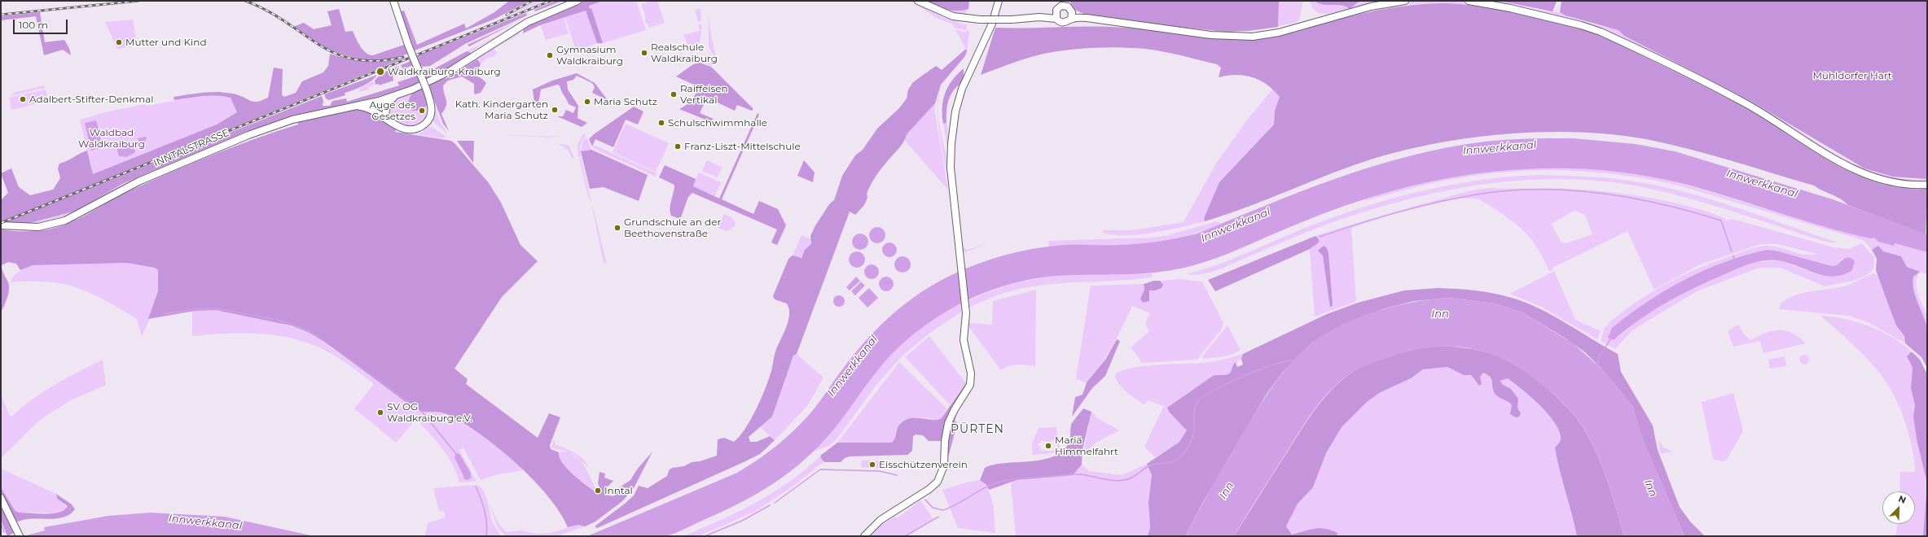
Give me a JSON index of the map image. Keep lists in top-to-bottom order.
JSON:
{
  "streets": {
    "main road": ["INNTALSTRASSE"]
  },
  "districts": ["PÜRTEN"],
  "water": ["Innwerkkanal", "Inn"],
  "parks": ["Mühldorfer Hart", "Waldbad Waldkraiburg"],
  "places": [
    "Mutter und Kind",
    "Realschule Waldkraiburg",
    "Gymnasium Waldkraiburg",
    "Waldkraiburg-Kraiburg",
    "Raiffeisen Vertikal",
    "Adalbert-Stifter-Denkmal",
    "Maria Schutz",
    "Kath. Kindergarten Maria Schutz",
    "Auge des Gesetzes",
    "Schulschwimmhalle",
    "Franz-Liszt-Mittelschule",
    "Grundschule an der Beethovenstraße",
    "SV OG Waldkraiburg e.V.",
    "Mariä Himmelfahrt",
    "Eisschützenverein",
    "Inntal"
  ],
  "scale_bar": "100 m",
  "north": "top right"
}
